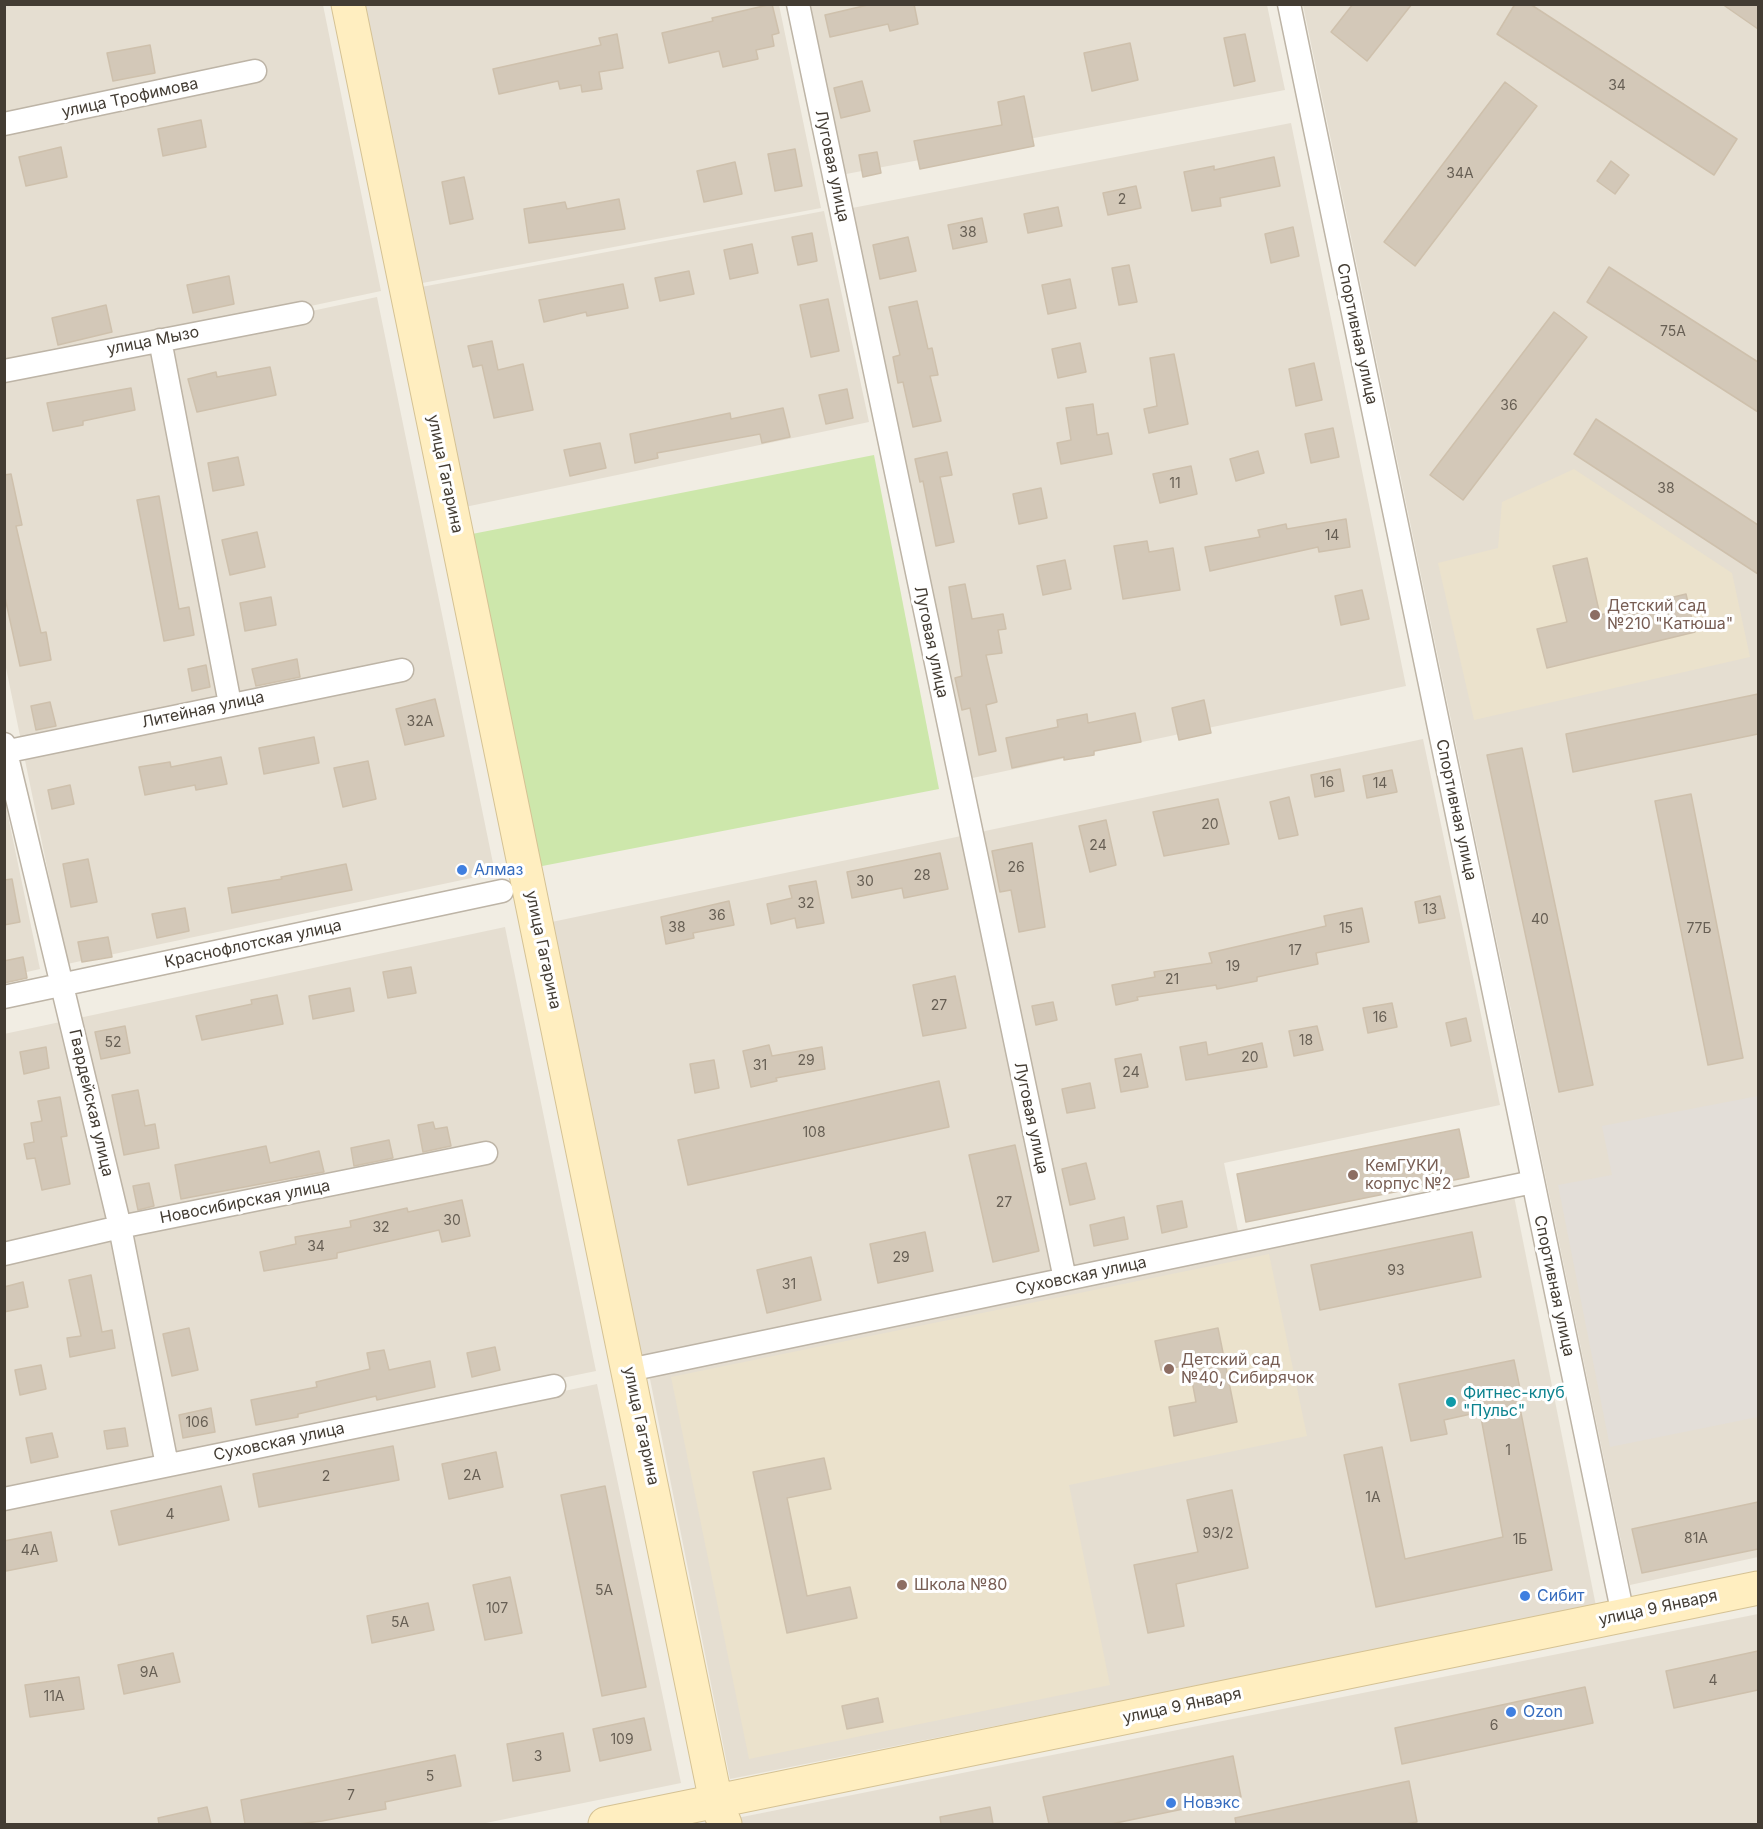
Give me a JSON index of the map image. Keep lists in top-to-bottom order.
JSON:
{
  "streets": {
    "street": [
      "улица Трофимова",
      "Луговая улица",
      "Спортивная улица",
      "улица Мызо",
      "улица Гагарина",
      "Литейная улица",
      "Краснофлотская улица",
      "Гвардейская улица",
      "Новосибирская улица",
      "Суховская улица",
      "улица 9 Января"
    ]
  },
  "crossings": [
    ["Луговая улица", "Суховская улица"],
    ["Спортивная улица", "Суховская улица"],
    ["Спортивная улица", "улица 9 Января"],
    ["улица Гагарина", "Суховская улица"],
    ["улица Гагарина", "улица 9 Января"],
    ["Литейная улица", "Гвардейская улица"],
    ["Краснофлотская улица", "Гвардейская улица"],
    ["Гвардейская улица", "Новосибирская улица"],
    ["Гвардейская улица", "Суховская улица"]
  ],
  "places": [
    "Детский сад №210 \"Катюша\"",
    "Алмаз",
    "КемГУКИ, корпус №2",
    "Детский сад №40, Сибирячок",
    "Фитнес-клуб \"Пульс\"",
    "Школа №80",
    "Сибит",
    "Ozon",
    "Новэкс"
  ],
  "house_numbers": [
    "34",
    "34А",
    "2",
    "38",
    "75А",
    "36",
    "11",
    "38",
    "14",
    "32А",
    "16",
    "14",
    "20",
    "24",
    "26",
    "28",
    "30",
    "32",
    "13",
    "36",
    "40",
    "38",
    "15",
    "77Б",
    "17",
    "19",
    "21",
    "27",
    "16",
    "18",
    "52",
    "20",
    "29",
    "31",
    "24",
    "108",
    "27",
    "30",
    "32",
    "34",
    "29",
    "93",
    "31",
    "106",
    "1",
    "2А",
    "2",
    "1А",
    "4",
    "93/2",
    "81А",
    "1Б",
    "4А",
    "5А",
    "107",
    "5А",
    "9А",
    "4",
    "11А",
    "6",
    "109",
    "3",
    "5",
    "7"
  ]
}
